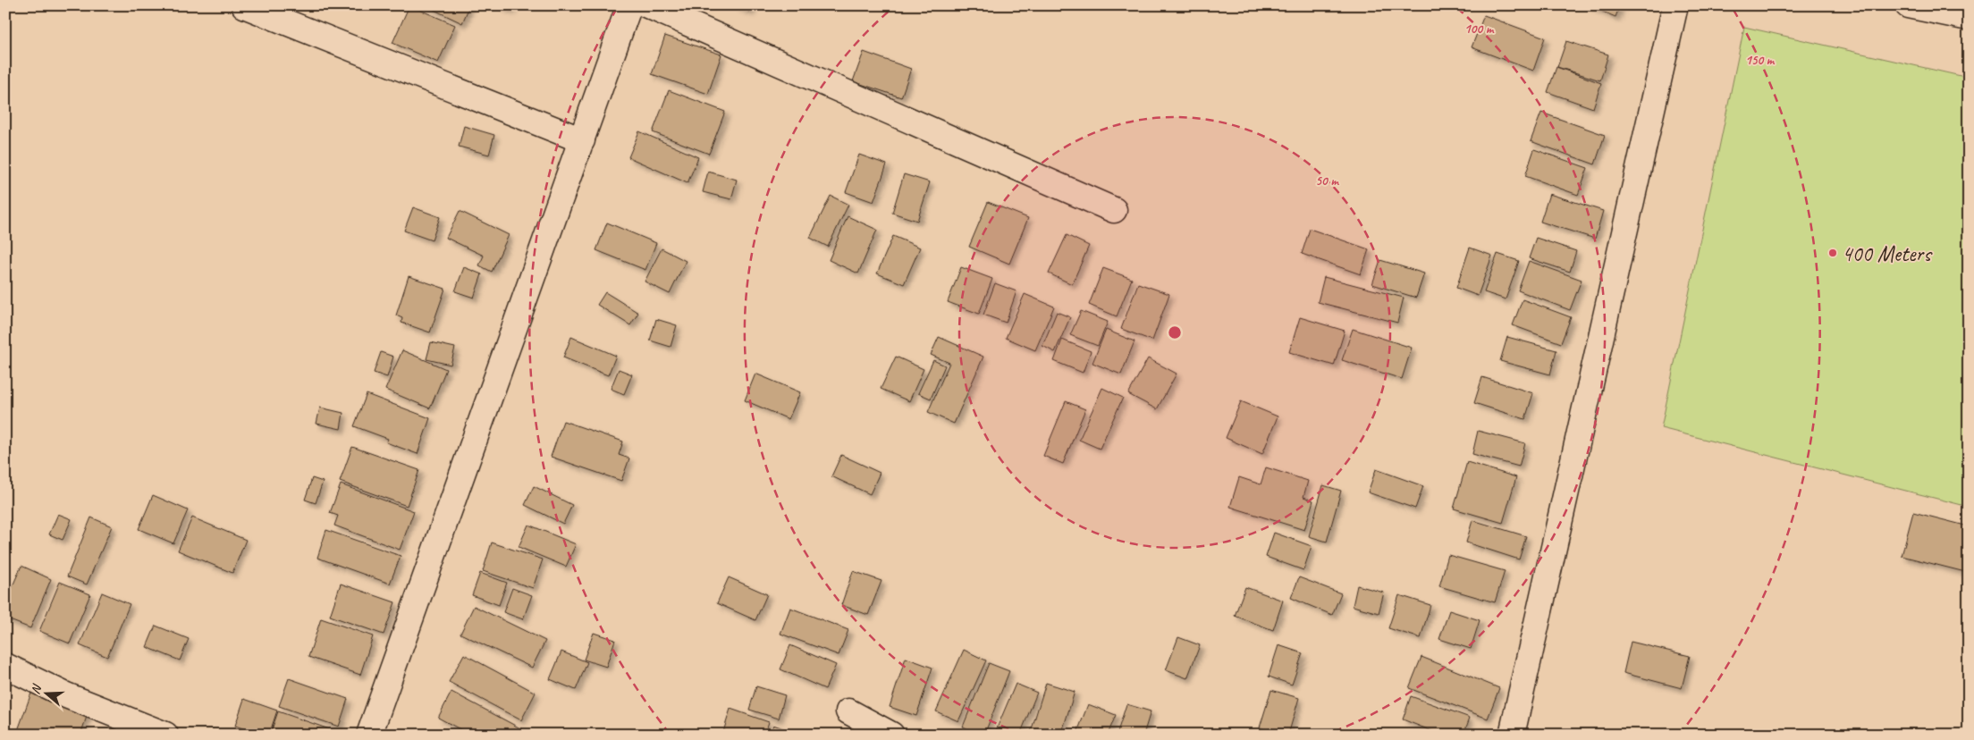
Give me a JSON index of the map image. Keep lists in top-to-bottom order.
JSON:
{
  "places": ["400 Meters"],
  "north": "left",
  "rings": ["100 m", "150 m", "50 m"]
}
